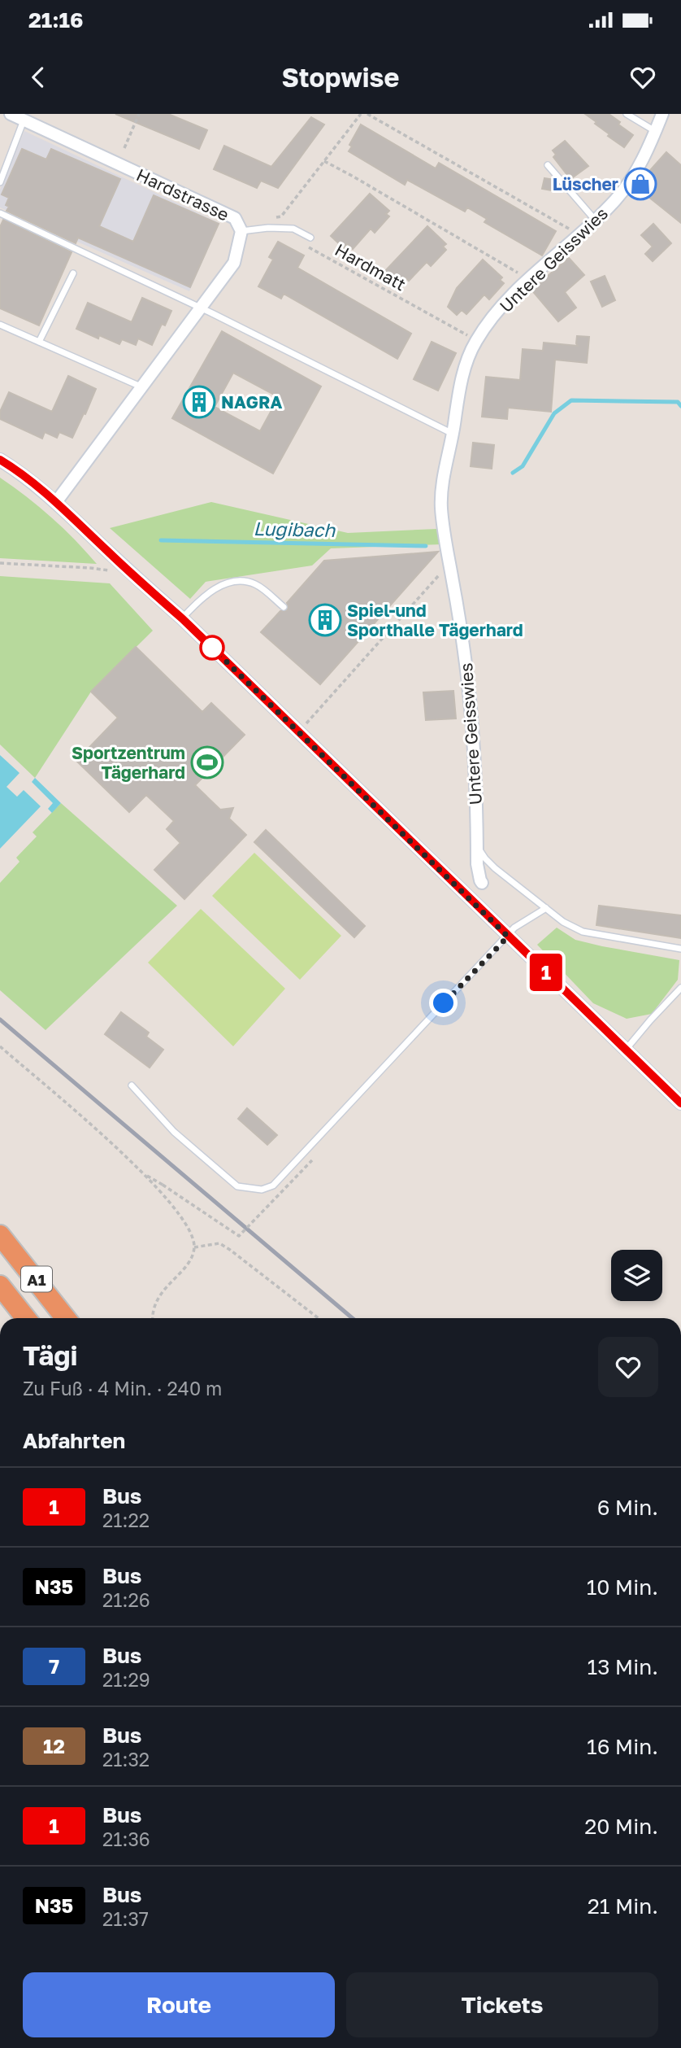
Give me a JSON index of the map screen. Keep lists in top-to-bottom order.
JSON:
{
  "streets": {
    "highway": ["A1"],
    "street": ["Hardstrasse", "Untere Geisswies"],
    "path": ["Hardmatt"]
  },
  "crossings": [
    ["Untere Geisswies", "Hardmatt"]
  ],
  "water": ["Lugibach"],
  "places": {
    "shop": ["Lüscher"],
    "building": ["NAGRA", "Spiel-und Sporthalle Tägerhard"],
    "sports": ["Sportzentrum Tägerhard"]
  },
  "lines": ["bus line 1"],
  "page": {
    "status": "21:16",
    "header": "Stopwise",
    "on_map": "1",
    "heading": [
      ["Tägi", "Zu Fuß · 4 Min. · 240 m"],
      "Abfahrten"
    ],
    "list": [
      {
        "mark": "1",
        "name": "Bus",
        "note": "21:22",
        "value": "6 Min."
      },
      {
        "mark": "N35",
        "name": "Bus",
        "note": "21:26",
        "value": "10 Min."
      },
      {
        "mark": "7",
        "name": "Bus",
        "note": "21:29",
        "value": "13 Min."
      },
      {
        "mark": "12",
        "name": "Bus",
        "note": "21:32",
        "value": "16 Min."
      },
      {
        "mark": "1",
        "name": "Bus",
        "note": "21:36",
        "value": "20 Min."
      },
      {
        "mark": "N35",
        "name": "Bus",
        "note": "21:37",
        "value": "21 Min."
      }
    ],
    "buttons": ["Route", "Tickets"]
  }
}
